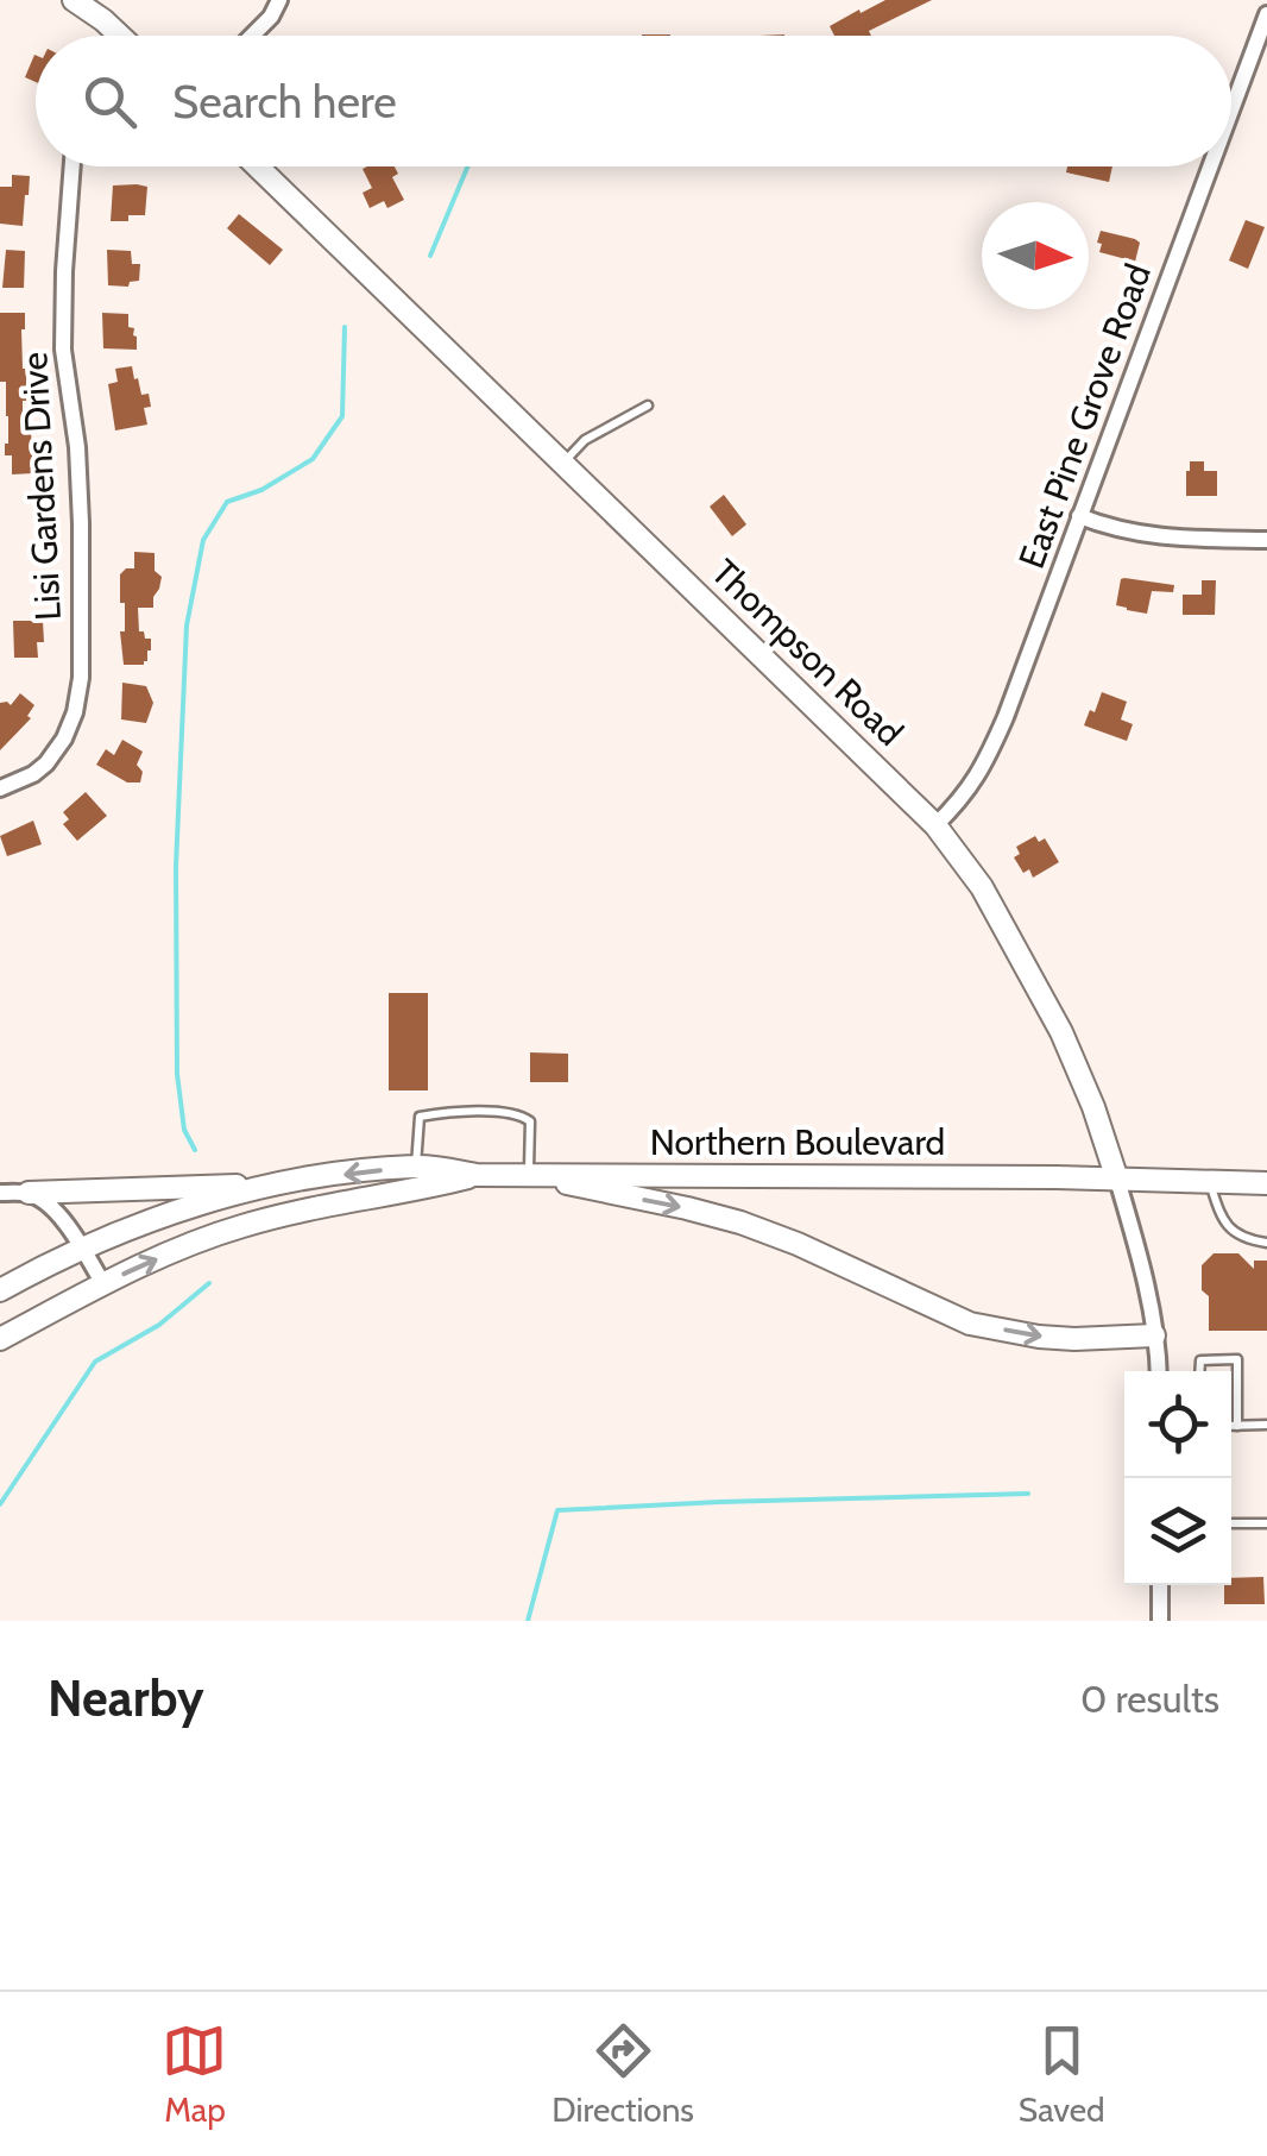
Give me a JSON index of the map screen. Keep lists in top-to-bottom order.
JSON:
{
  "streets": {
    "main road": ["Thompson Road", "Northern Boulevard"],
    "street": ["East Pine Grove Road", "Lisi Gardens Drive"]
  },
  "crossings": [
    ["East Pine Grove Road", "Thompson Road"],
    ["Thompson Road", "Northern Boulevard"]
  ],
  "north": "right",
  "page": {
    "search": "Search here",
    "heading": ["Nearby", "0 results"],
    "nav": ["Map", "Directions", "Saved"]
  }
}
